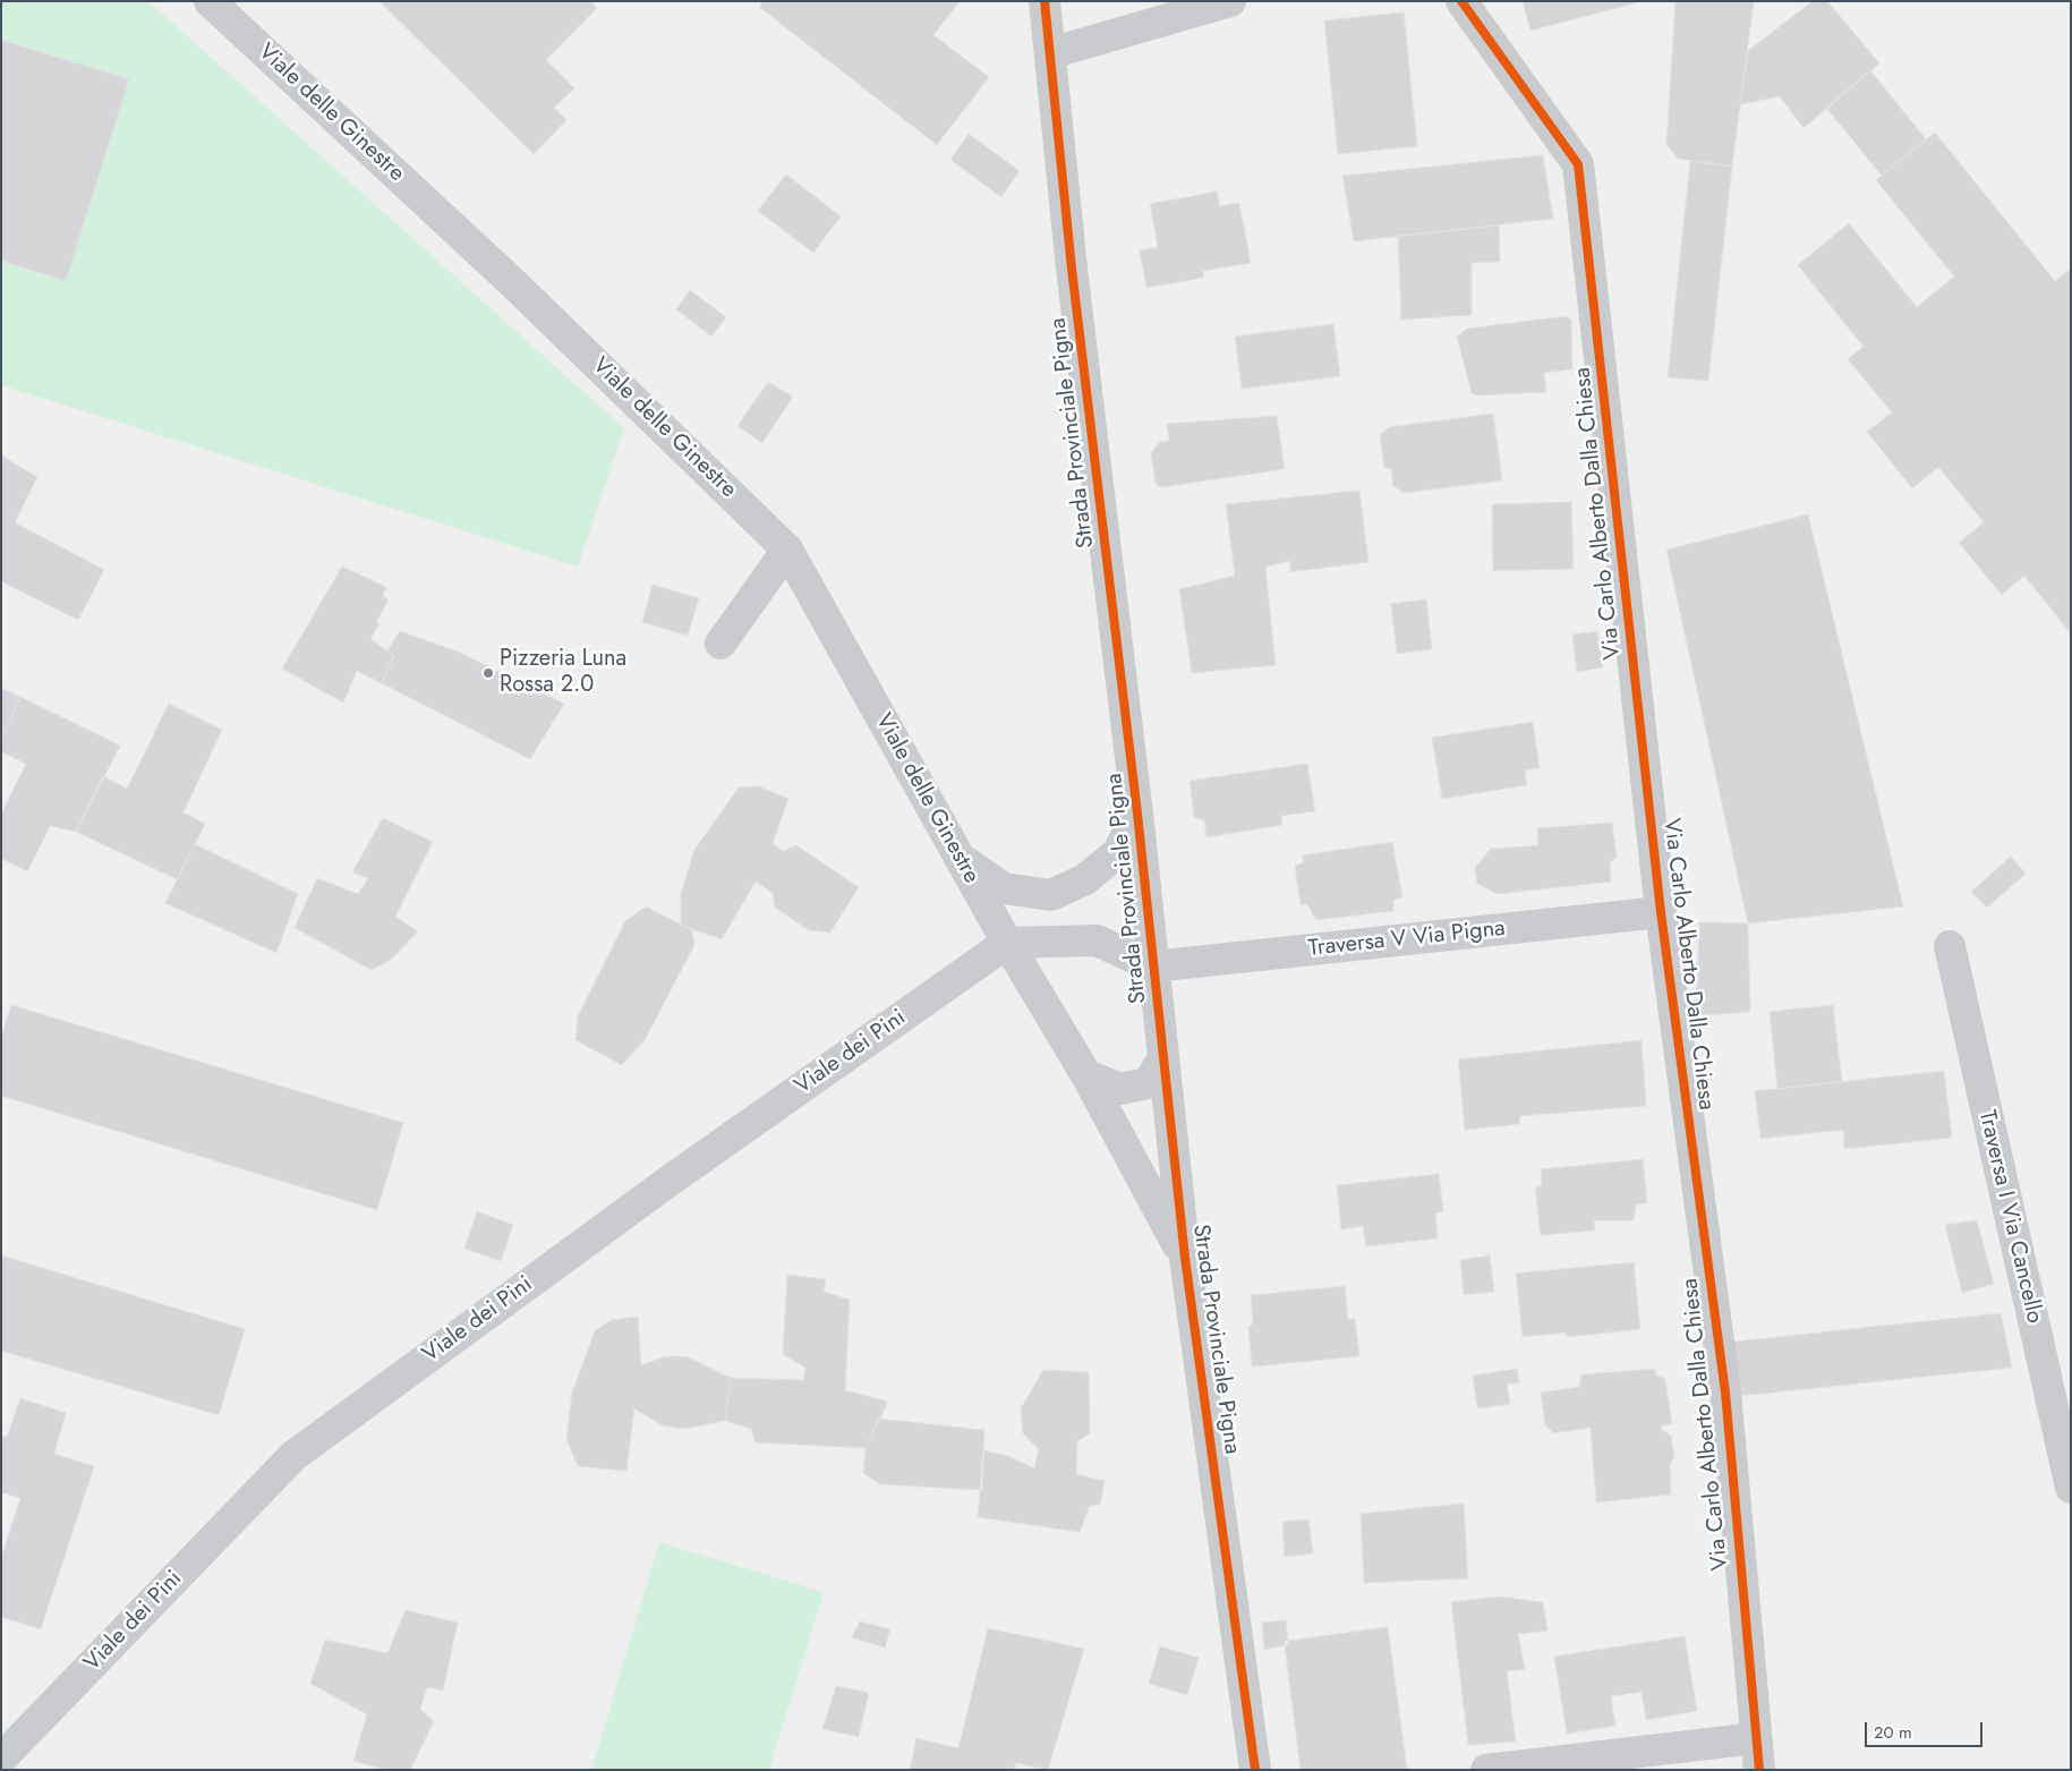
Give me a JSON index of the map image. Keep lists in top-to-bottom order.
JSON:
{
  "streets": {
    "street": [
      "Viale delle Ginestre",
      "Strada Provinciale Pigna",
      "Via Carlo Alberto Dalla Chiesa",
      "Traversa V Via Pigna",
      "Viale dei Pini",
      "Traversa I Via Cancello"
    ]
  },
  "crossings": [
    ["Viale delle Ginestre", "Strada Provinciale Pigna"],
    ["Viale delle Ginestre", "Viale dei Pini"],
    ["Strada Provinciale Pigna", "Traversa V Via Pigna"],
    ["Via Carlo Alberto Dalla Chiesa", "Traversa V Via Pigna"]
  ],
  "places": ["Pizzeria Luna Rossa 2.0"],
  "scale_bar": "20 m"
}
